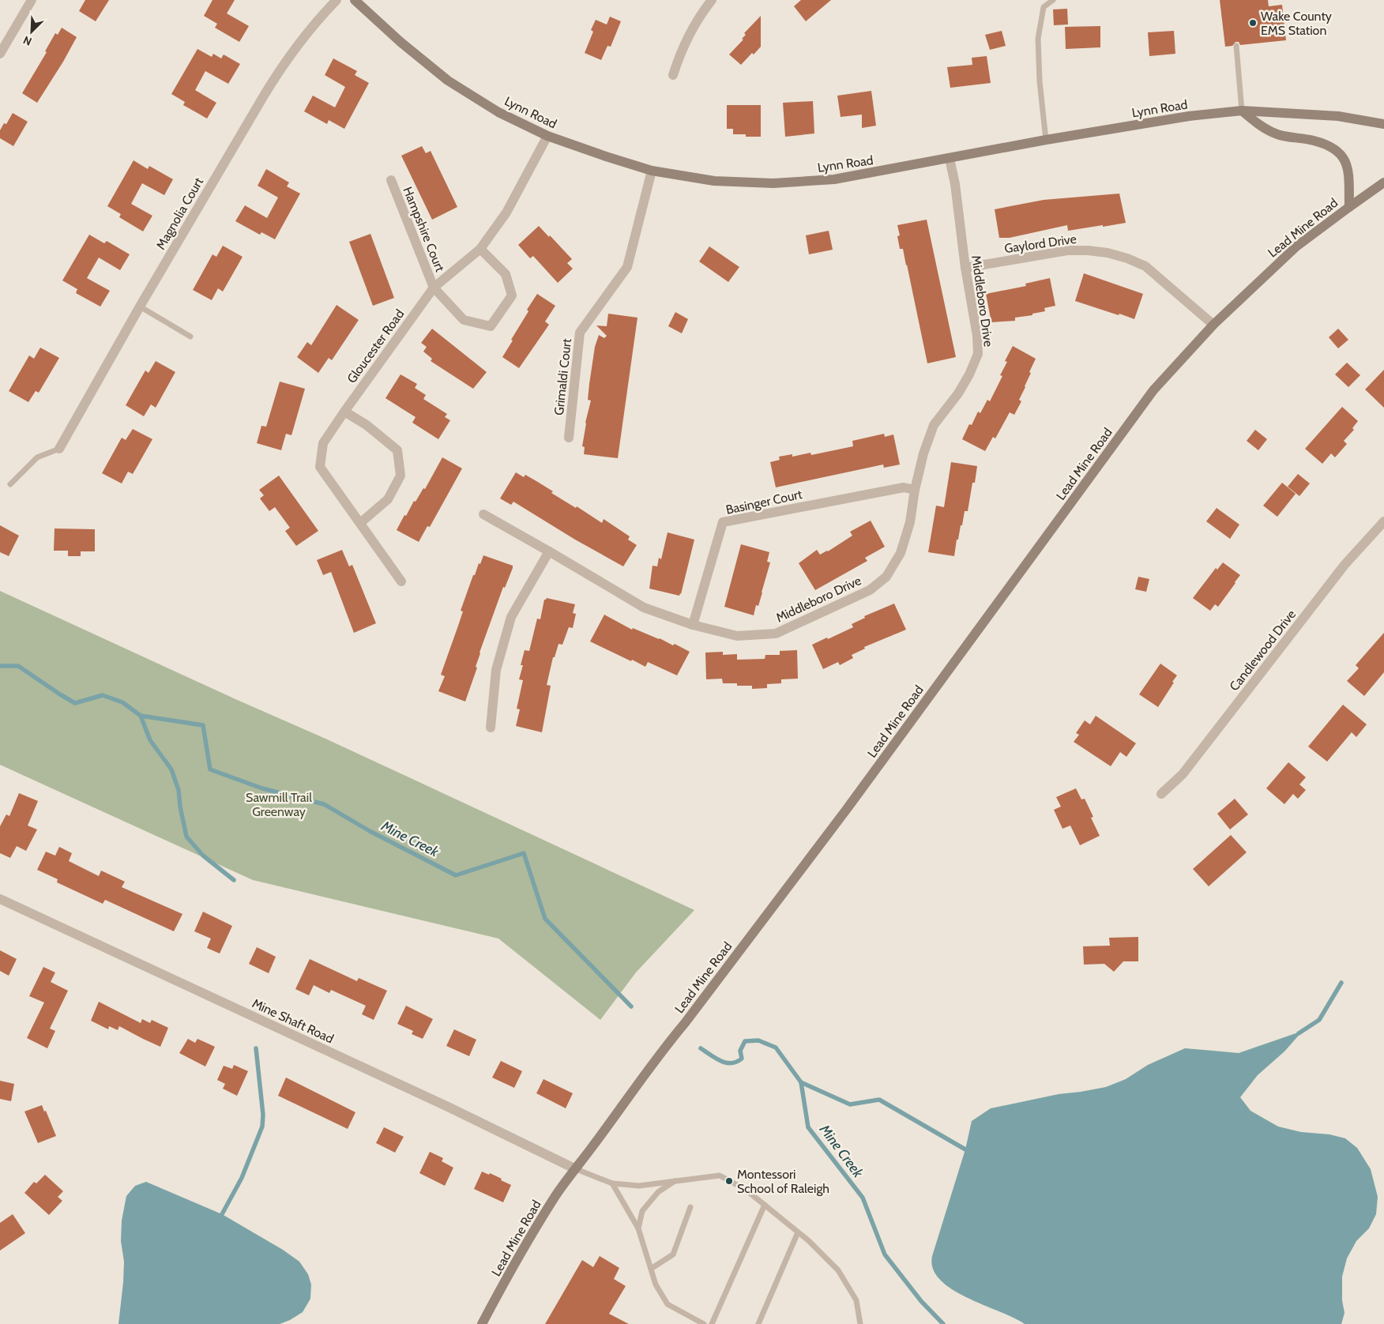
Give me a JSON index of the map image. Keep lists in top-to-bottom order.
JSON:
{
  "streets": {
    "main road": ["Lynn Road", "Lead Mine Road"],
    "street": [
      "Magnolia Court",
      "Hampshire Court",
      "Gaylord Drive",
      "Middleboro Drive",
      "Gloucester Road",
      "Grimaldi Court",
      "Basinger Court",
      "Candlewood Drive",
      "Mine Shaft Road"
    ]
  },
  "crossings": [
    ["Lynn Road", "Middleboro Drive"],
    ["Lynn Road", "Gloucester Road"],
    ["Lynn Road", "Grimaldi Court"],
    ["Lead Mine Road", "Gaylord Drive"],
    ["Lead Mine Road", "Mine Shaft Road"],
    ["Hampshire Court", "Gloucester Road"],
    ["Gaylord Drive", "Middleboro Drive"],
    ["Middleboro Drive", "Basinger Court"]
  ],
  "water": ["Mine Creek"],
  "parks": ["Sawmill Trail Greenway"],
  "places": ["Wake County EMS Station", "Montessori School of Raleigh"],
  "north": "bottom left"
}
